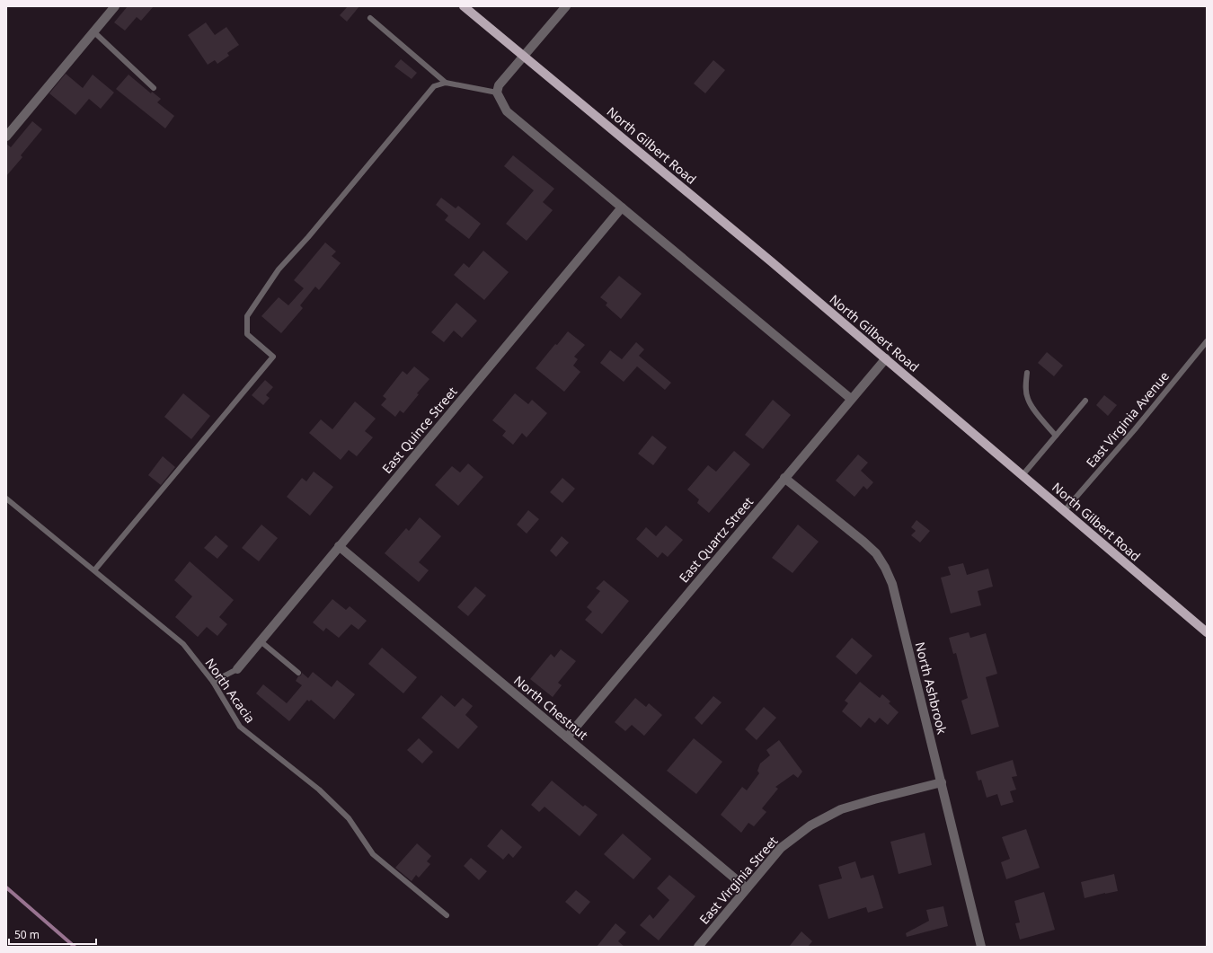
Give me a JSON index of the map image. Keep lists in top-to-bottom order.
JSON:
{
  "streets": {
    "main road": ["North Gilbert Road"],
    "street": [
      "East Quince Street",
      "East Quartz Street",
      "North Ashbrook",
      "North Chestnut",
      "East Virginia Street"
    ],
    "lane": ["East Virginia Avenue", "North Acacia"]
  },
  "crossings": [
    ["North Gilbert Road", "East Virginia Avenue"],
    ["North Gilbert Road", "East Quartz Street"],
    ["East Quince Street", "North Chestnut"],
    ["East Quartz Street", "North Ashbrook"],
    ["East Quartz Street", "North Chestnut"],
    ["North Ashbrook", "East Virginia Street"],
    ["North Chestnut", "East Virginia Street"]
  ],
  "scale_bar": "50 m"
}
